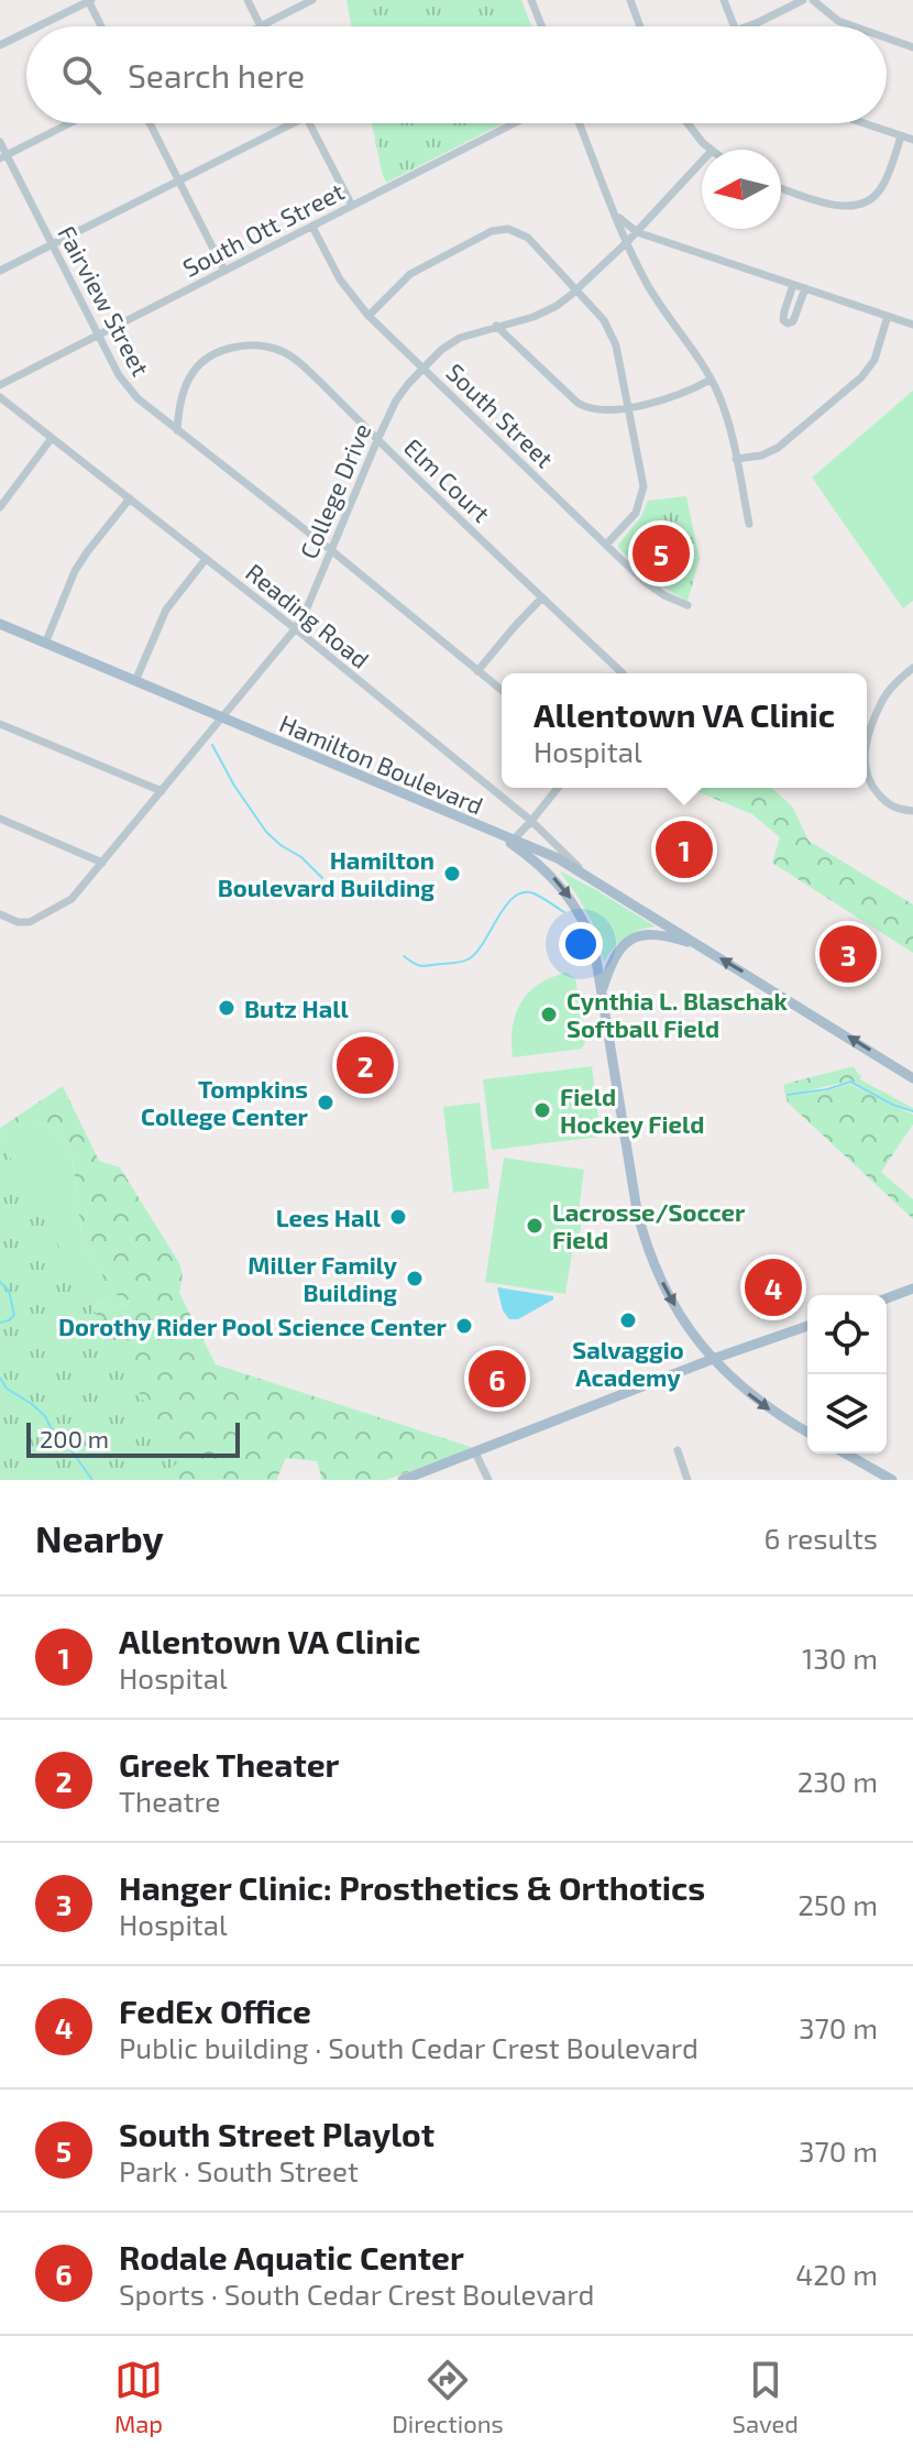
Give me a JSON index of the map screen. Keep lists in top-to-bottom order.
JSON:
{
  "streets": {
    "main road": ["Hamilton Boulevard"],
    "street": [
      "South Ott Street",
      "Fairview Street",
      "South Street",
      "Elm Court",
      "College Drive",
      "Reading Road"
    ]
  },
  "crossings": [
    ["South Ott Street", "Fairview Street"],
    ["South Ott Street", "South Street"],
    ["Fairview Street", "Elm Court"],
    ["Fairview Street", "College Drive"],
    ["South Street", "College Drive"],
    ["Elm Court", "College Drive"],
    ["College Drive", "Reading Road"],
    ["College Drive", "Hamilton Boulevard"],
    ["Reading Road", "Hamilton Boulevard"]
  ],
  "places": [
    "Hamilton Boulevard Building",
    "Butz Hall",
    "Cynthia L. Blaschak Softball Field",
    "Tompkins College Center",
    "Field Hockey Field",
    "Lees Hall",
    "Lacrosse/Soccer Field",
    "Miller Family Building",
    "Salvaggio Academy",
    "Dorothy Rider Pool Science Center"
  ],
  "scale_bar": "200 m",
  "north": "left",
  "page": {
    "search": "Search here",
    "pins": [
      "5",
      "1",
      "3",
      "2",
      "4",
      "6"
    ],
    "popup": ["Allentown VA Clinic", "Hospital"],
    "scale": "200 m",
    "heading": ["Nearby", "6 results"],
    "list": [
      {
        "mark": "1",
        "name": "Allentown VA Clinic",
        "note": "Hospital",
        "value": "130 m"
      },
      {
        "mark": "2",
        "name": "Greek Theater",
        "note": "Theatre",
        "value": "230 m"
      },
      {
        "mark": "3",
        "name": "Hanger Clinic: Prosthetics & Orthotics",
        "note": "Hospital",
        "value": "250 m"
      },
      {
        "mark": "4",
        "name": "FedEx Office",
        "note": "Public building · South Cedar Crest Boulevard",
        "value": "370 m"
      },
      {
        "mark": "5",
        "name": "South Street Playlot",
        "note": "Park · South Street",
        "value": "370 m"
      },
      {
        "mark": "6",
        "name": "Rodale Aquatic Center",
        "note": "Sports · South Cedar Crest Boulevard",
        "value": "420 m"
      }
    ],
    "nav": ["Map", "Directions", "Saved"]
  }
}
